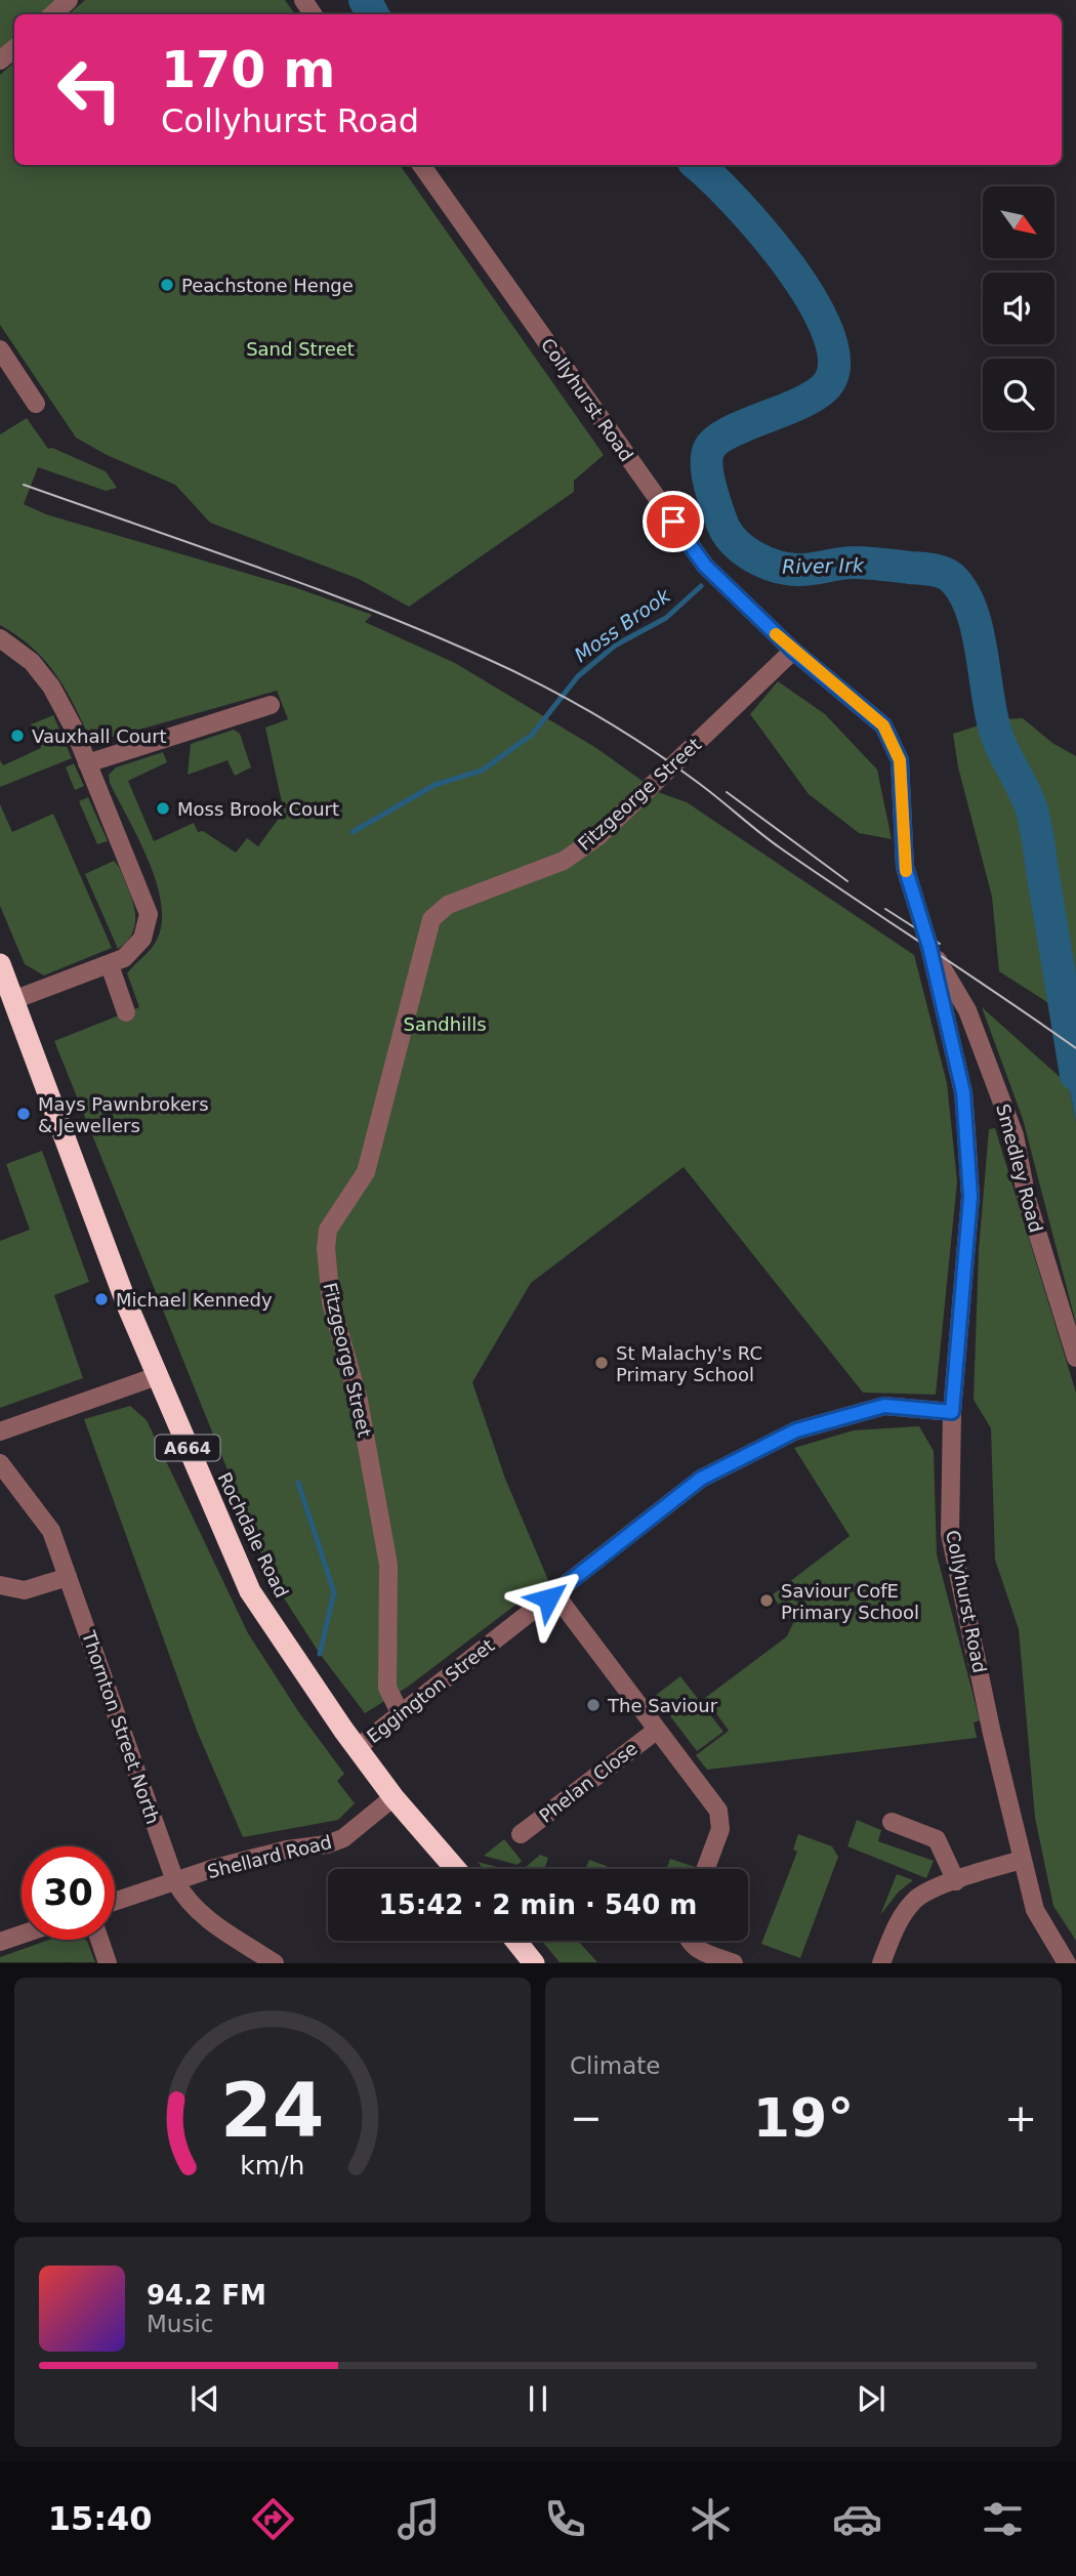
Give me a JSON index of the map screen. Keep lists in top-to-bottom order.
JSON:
{
  "streets": {
    "highway": ["A664", "Rochdale Road"],
    "street": [
      "Collyhurst Road",
      "Fitzgeorge Street",
      "Smedley Road",
      "Eggington Street",
      "Thornton Street North",
      "Phelan Close",
      "Shellard Road"
    ]
  },
  "crossings": [
    ["Collyhurst Road", "Fitzgeorge Street"],
    ["Collyhurst Road", "Smedley Road"],
    ["Collyhurst Road", "Eggington Street"],
    ["Fitzgeorge Street", "Eggington Street"],
    ["Rochdale Road", "Eggington Street"],
    ["Rochdale Road", "Shellard Road"],
    ["Thornton Street North", "Shellard Road"]
  ],
  "water": ["River Irk", "Moss Brook"],
  "parks": ["Sand Street", "Sandhills"],
  "places": [
    "Peachstone Henge",
    "Vauxhall Court",
    "Moss Brook Court",
    "Mays Pawnbrokers & Jewellers",
    "Michael Kennedy",
    "St Malachy's RC Primary School",
    "Saviour CofE Primary School",
    "The Saviour"
  ],
  "north": "bottom right",
  "page": {
    "turn": ["170 m", "Collyhurst Road"],
    "limit": "30",
    "trip": "15:42 · 2 min · 540 m",
    "tile": "Climate",
    "heat": ["−", "19°", "+"],
    "song": ["94.2 FM", "Music"],
    "tabs": "15:40",
    "gauge": ["24", "km/h"]
  }
}
